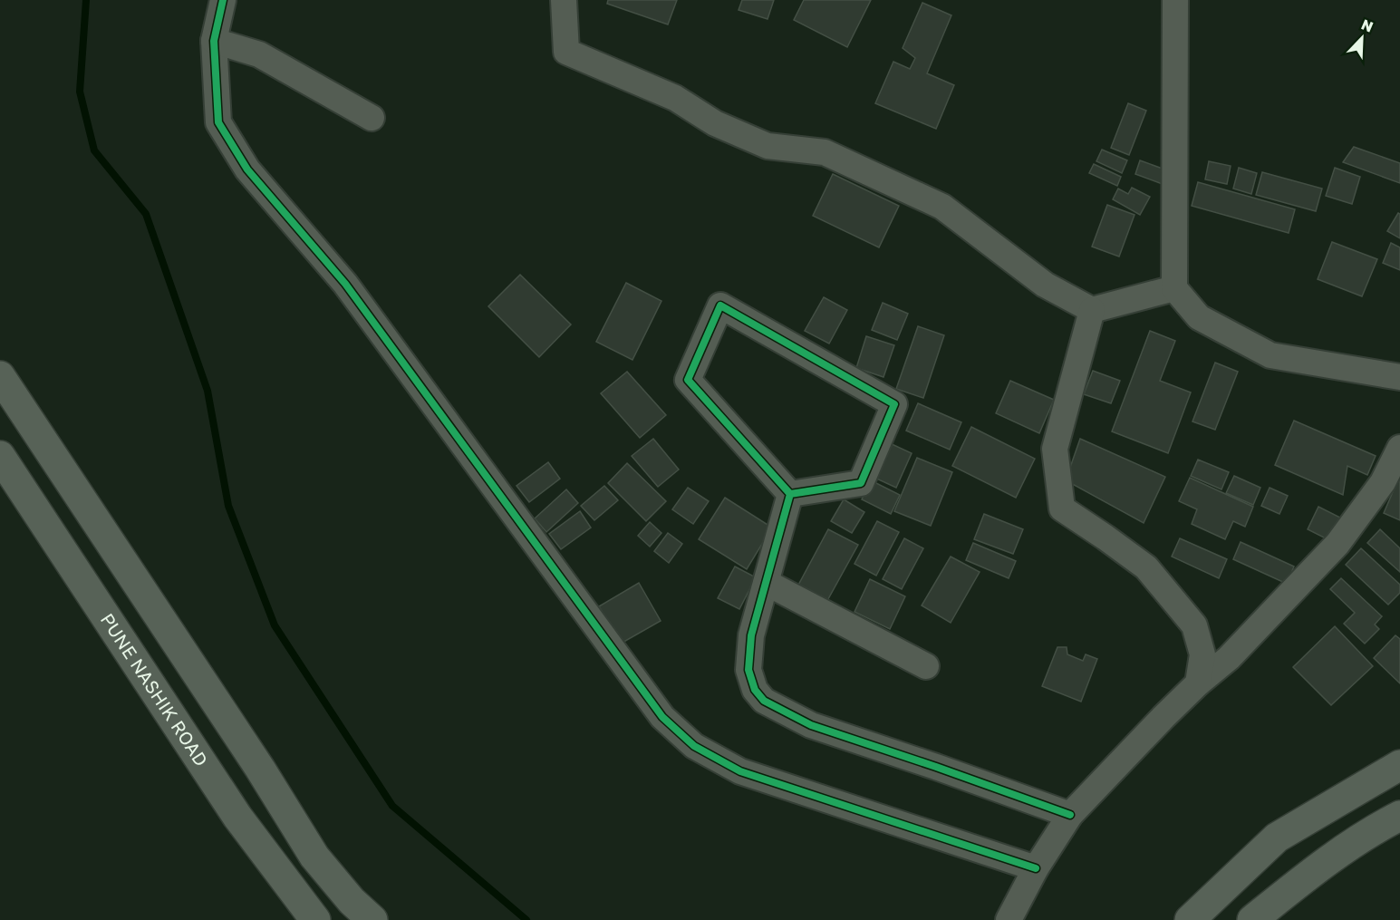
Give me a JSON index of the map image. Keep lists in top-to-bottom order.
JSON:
{
  "streets": {
    "main road": ["PUNE NASHIK ROAD"]
  },
  "north": "top right"
}
